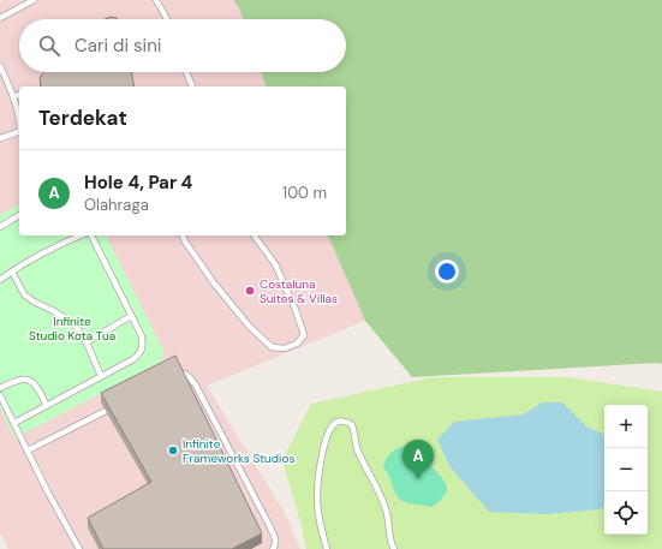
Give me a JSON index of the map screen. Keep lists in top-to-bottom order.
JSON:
{
  "parks": ["Infinite Studio Kota Tua"],
  "places": ["Costaluna Suites & Villas", "Infinite Frameworks Studios"],
  "page": {
    "search": "Cari di sini",
    "heading": "Terdekat",
    "list": [
      {
        "mark": "A",
        "name": "Hole 4, Par 4",
        "note": "Olahraga",
        "value": "100 m"
      }
    ],
    "map_buttons": ["+", "−"],
    "pins": "A"
  }
}
